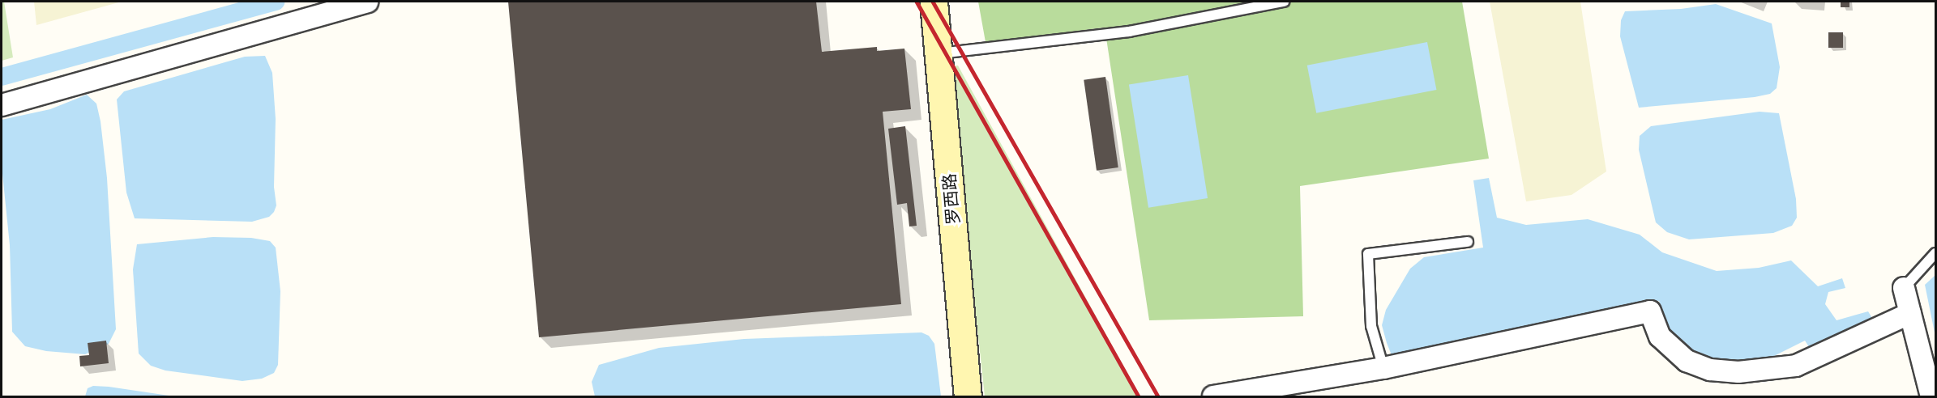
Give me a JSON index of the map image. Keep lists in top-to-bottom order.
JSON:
{
  "streets": {
    "street": ["罗西路"]
  }
}
